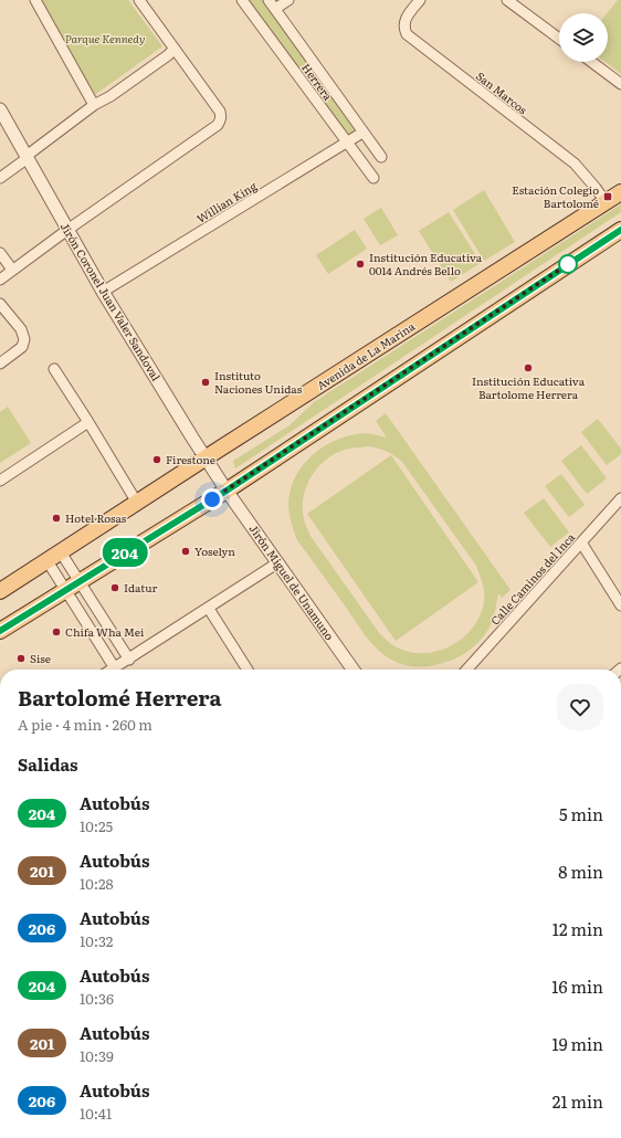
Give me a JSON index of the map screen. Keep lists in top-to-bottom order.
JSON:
{
  "streets": {
    "main road": ["Avenida de La Marina"],
    "street": [
      "Herrera",
      "San Marcos",
      "Willian King",
      "Jirón Coronel Juan Valer Sandoval",
      "Calle Caminos del Inca",
      "Jirón Miguel de Unamuno"
    ]
  },
  "crossings": [
    ["Herrera", "Willian King"],
    ["San Marcos", "Avenida de La Marina"],
    ["Willian King", "Jirón Coronel Juan Valer Sandoval"],
    ["Jirón Coronel Juan Valer Sandoval", "Avenida de La Marina"],
    ["Jirón Coronel Juan Valer Sandoval", "Jirón Miguel de Unamuno"]
  ],
  "parks": ["Parque Kennedy"],
  "places": {
    "transit": ["Estación Colegio Bartolomé"],
    "other": [
      "Institución Educativa 0014 Andrés Bello",
      "Institución Educativa Bartolome Herrera",
      "Instituto Naciones Unidas",
      "Firestone",
      "Hotel Rosas",
      "Yoselyn",
      "Idatur",
      "Chifa Wha Mei",
      "Sise"
    ]
  },
  "lines": ["bus line 204"],
  "page": {
    "on_map": "204",
    "heading": [
      ["Bartolomé Herrera", "A pie · 4 min · 260 m"],
      "Salidas"
    ],
    "list": [
      {
        "mark": "204",
        "name": "Autobús",
        "note": "10:25",
        "value": "5 min"
      },
      {
        "mark": "201",
        "name": "Autobús",
        "note": "10:28",
        "value": "8 min"
      },
      {
        "mark": "206",
        "name": "Autobús",
        "note": "10:32",
        "value": "12 min"
      },
      {
        "mark": "204",
        "name": "Autobús",
        "note": "10:36",
        "value": "16 min"
      },
      {
        "mark": "201",
        "name": "Autobús",
        "note": "10:39",
        "value": "19 min"
      },
      {
        "mark": "206",
        "name": "Autobús",
        "note": "10:41",
        "value": "21 min"
      }
    ]
  }
}
